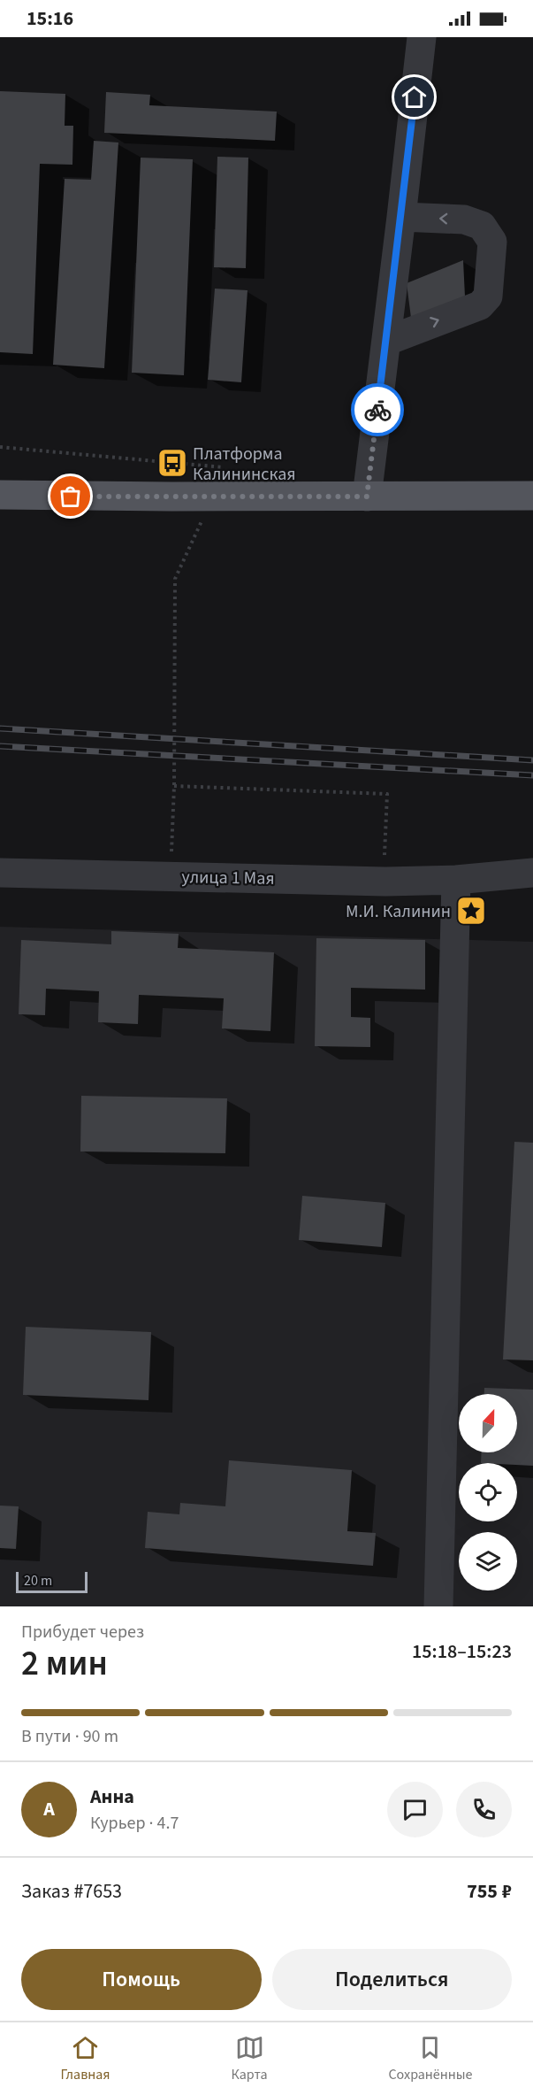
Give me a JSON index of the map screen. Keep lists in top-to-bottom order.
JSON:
{
  "streets": {
    "street": ["улица 1 Мая"]
  },
  "places": {
    "bus stop": ["Платформа Калининская"],
    "place": ["М.И. Калинин"]
  },
  "scale_bar": "20 m",
  "north": "top",
  "page": {
    "status": "15:16",
    "scale": "20 m",
    "heading": ["2 мин", "Прибудет через", "15:18–15:23"],
    "panel": [
      "Анна",
      "Курьер · 4.7",
      "Заказ #7653",
      "755 ₽"
    ],
    "bar": "В пути · 90 m",
    "round": "А",
    "buttons": ["Помощь", "Поделиться"],
    "tabs": ["Главная", "Карта", "Сохранённые"]
  }
}
